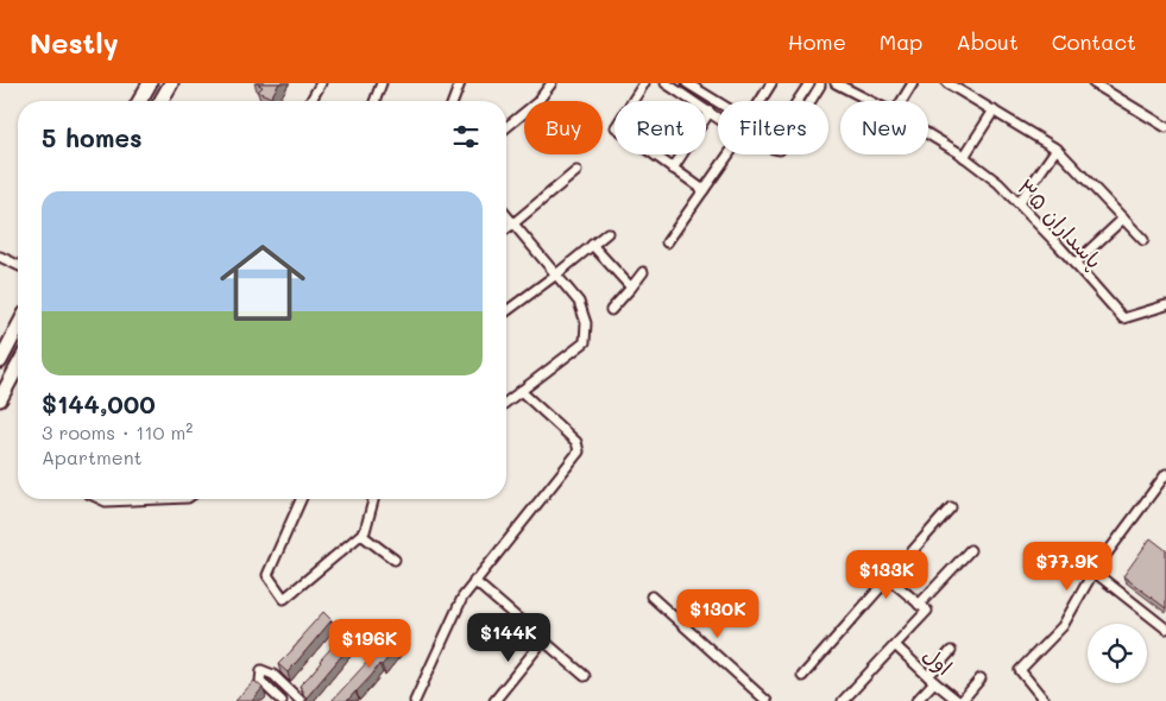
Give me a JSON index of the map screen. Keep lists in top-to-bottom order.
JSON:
{
  "streets": {
    "street": ["پاسداران ۳۵", "اول"]
  },
  "page": {
    "header": "Nestly",
    "nav": [
      "Home",
      "Map",
      "About",
      "Contact"
    ],
    "chip": [
      "Buy",
      "Rent",
      "Filters",
      "New"
    ],
    "heading": "5 homes",
    "list": [
      {
        "name": "$144,000",
        "note": "3 rooms · 110 m² · Apartment"
      }
    ],
    "price": [
      "$77.9K",
      "$133K",
      "$130K",
      "$144K",
      "$196K"
    ]
  }
}
